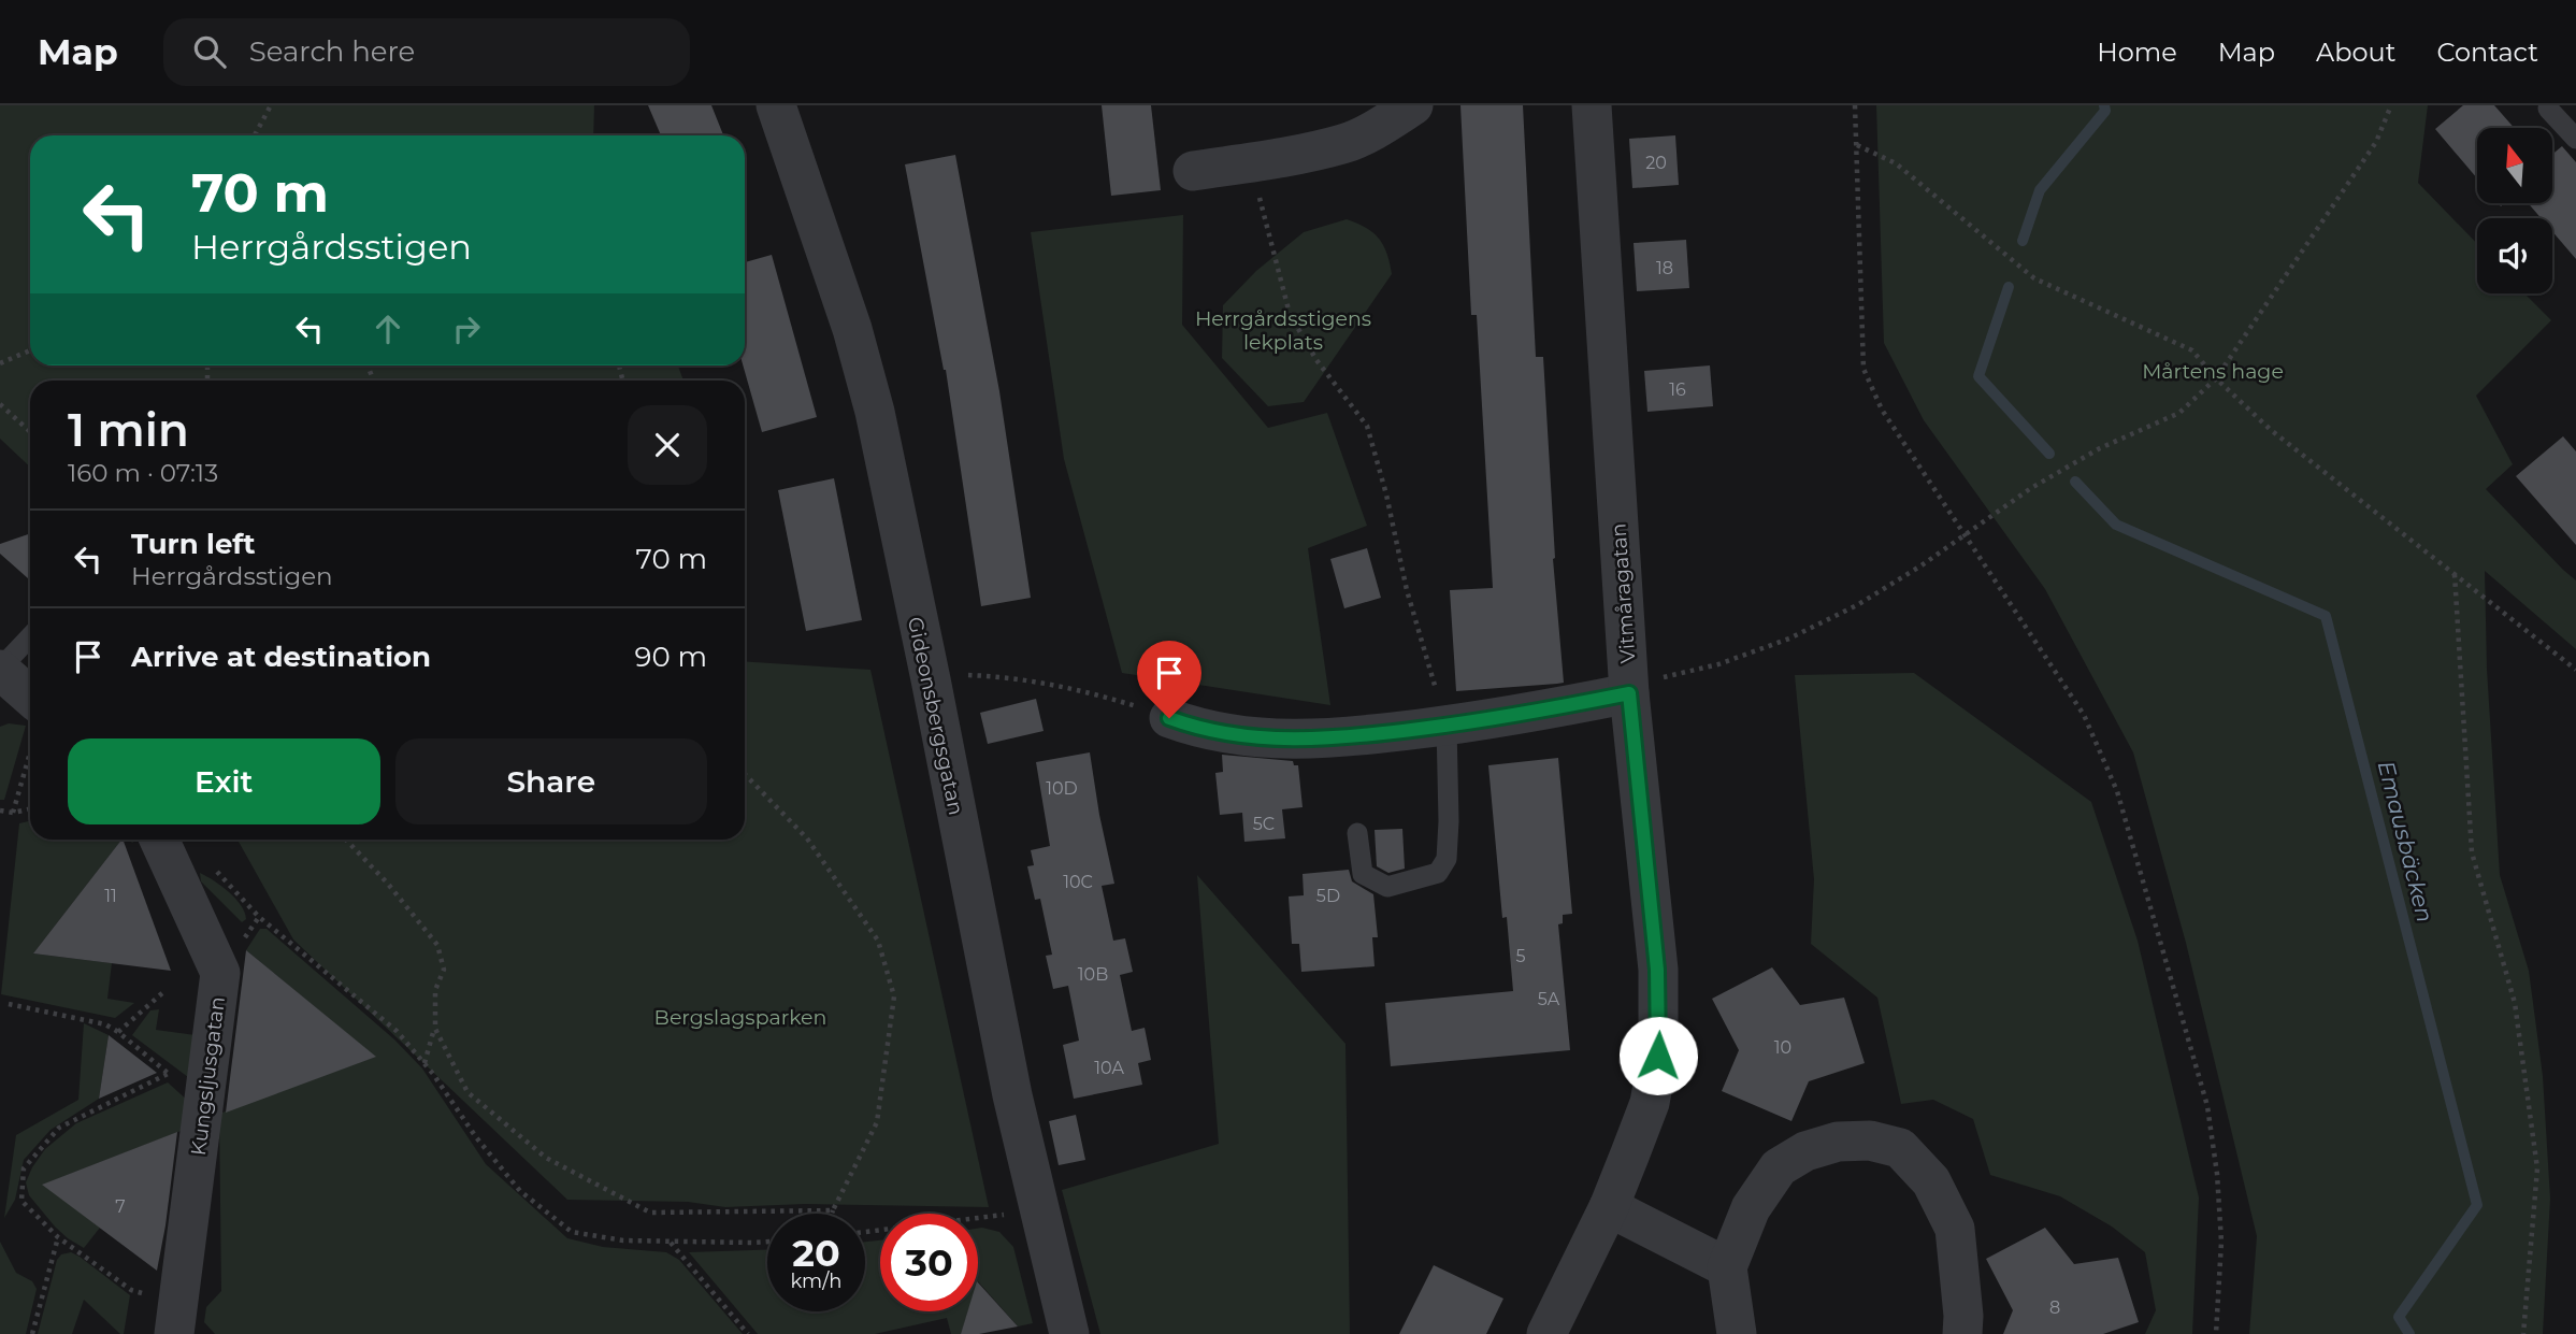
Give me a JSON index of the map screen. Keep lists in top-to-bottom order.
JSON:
{
  "streets": {
    "street": ["Vitmåragatan", "Gideonsbergsgatan", "Kungsljusgatan"]
  },
  "water": ["Emausbäcken"],
  "parks": ["Herrgårdsstigens lekplats", "Mårtens hage", "Bergslagsparken"],
  "house_numbers": [
    "20",
    "18",
    "16",
    "10D",
    "5C",
    "10C",
    "11",
    "5D",
    "5",
    "10B",
    "5A",
    "10",
    "10A",
    "7",
    "8"
  ],
  "north": "top",
  "page": {
    "header": "Map",
    "search": "Search here",
    "nav": [
      "Home",
      "Map",
      "About",
      "Contact"
    ],
    "turn": ["70 m", "Herrgårdsstigen"],
    "heading": ["1 min", "160 m · 07:13"],
    "list": [
      {
        "name": "Turn left",
        "note": "Herrgårdsstigen",
        "value": "70 m"
      },
      {
        "name": "Arrive at destination",
        "value": "90 m"
      }
    ],
    "buttons": ["Exit", "Share"],
    "speed": "20 km/h",
    "limit": "30"
  }
}
